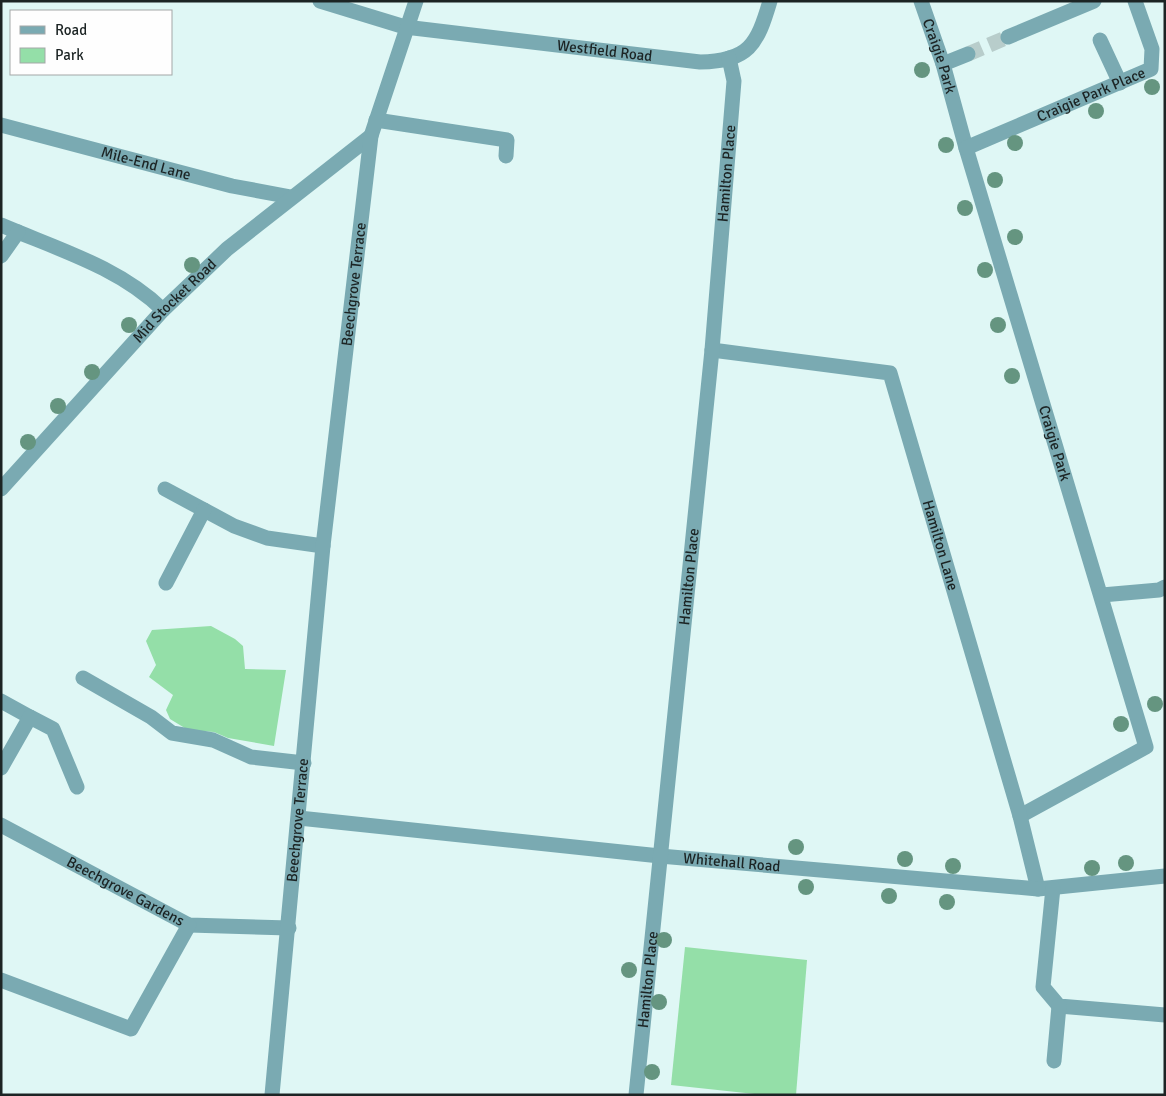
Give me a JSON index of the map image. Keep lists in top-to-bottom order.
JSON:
{
  "streets": {
    "street": [
      "Westfield Road",
      "Craigie Park",
      "Craigie Park Place",
      "Mile-End Lane",
      "Hamilton Place",
      "Beechgrove Terrace",
      "Mid Stocket Road",
      "Hamilton Lane",
      "Whitehall Road",
      "Beechgrove Gardens"
    ]
  },
  "crossings": [
    ["Westfield Road", "Hamilton Place"],
    ["Westfield Road", "Beechgrove Terrace"],
    ["Craigie Park", "Craigie Park Place"],
    ["Craigie Park", "Hamilton Lane"],
    ["Mile-End Lane", "Mid Stocket Road"],
    ["Hamilton Place", "Hamilton Lane"],
    ["Hamilton Place", "Whitehall Road"],
    ["Beechgrove Terrace", "Mid Stocket Road"],
    ["Beechgrove Terrace", "Whitehall Road"],
    ["Beechgrove Terrace", "Beechgrove Gardens"],
    ["Hamilton Lane", "Whitehall Road"]
  ],
  "legend": ["Road", "Park"]
}
